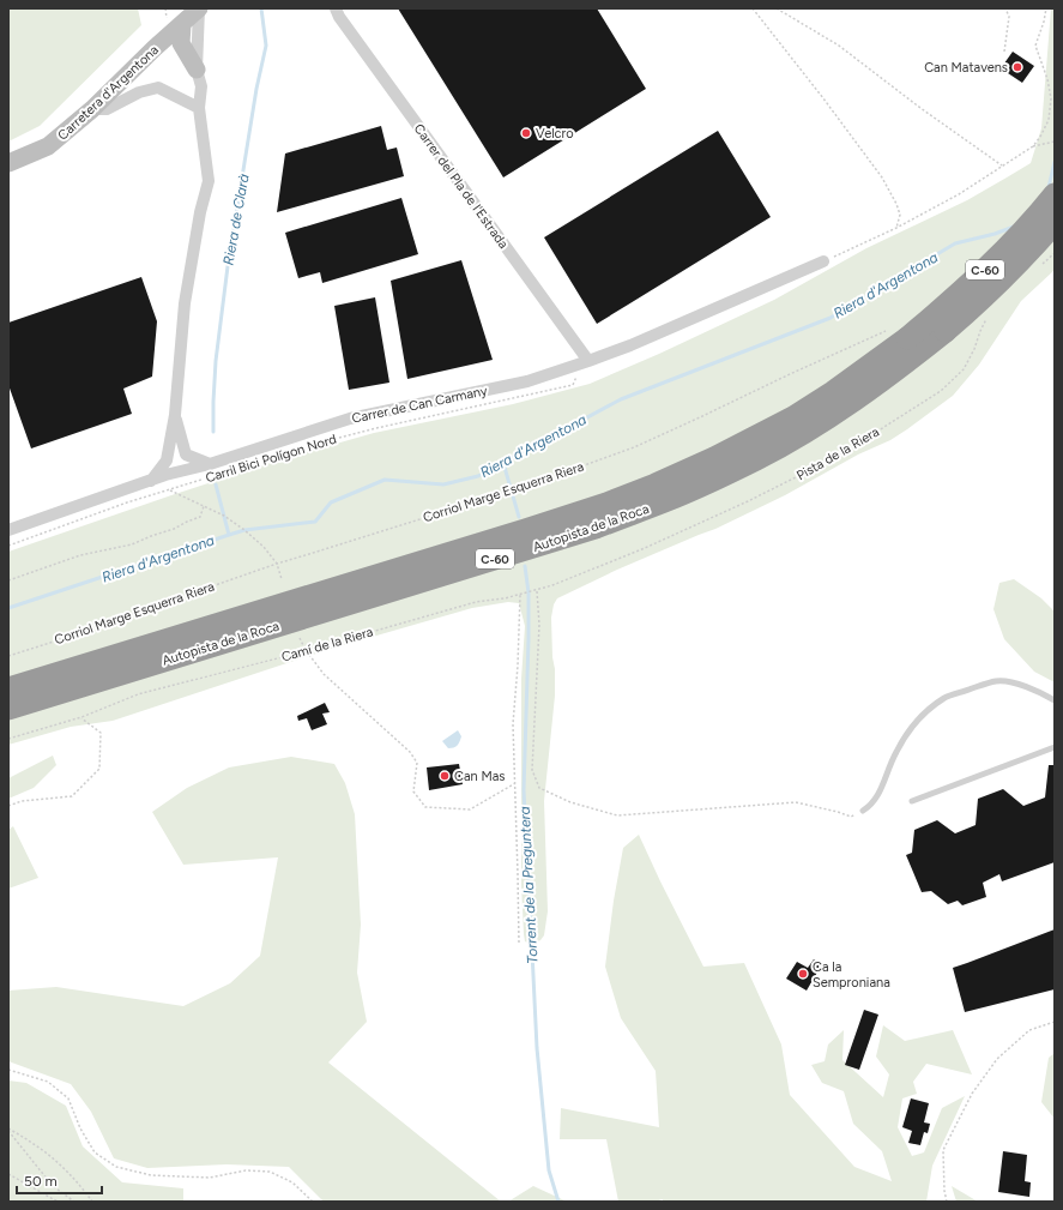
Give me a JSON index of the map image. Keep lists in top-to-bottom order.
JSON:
{
  "streets": {
    "highway": ["C-60", "Autopista de la Roca"],
    "street": ["Carretera d'Argentona", "Carrer del Pla de l'Estrada", "Carrer de Can Carmany"],
    "path": [
      "Pista de la Riera",
      "Carril Bici Polígon Nord",
      "Corriol Marge Esquerra Riera",
      "Camí de la Riera"
    ]
  },
  "crossings": [
    ["Carrer del Pla de l'Estrada", "Carrer de Can Carmany"],
    ["C-60", "Corriol Marge Esquerra Riera"],
    ["C-60", "Autopista de la Roca"],
    ["Pista de la Riera", "Camí de la Riera"],
    ["Corriol Marge Esquerra Riera", "Autopista de la Roca"]
  ],
  "water": ["Riera de Clarà", "Riera d'Argentona", "Torrent de la Preguntera"],
  "places": [
    "Can Matavens",
    "Velcro",
    "Can Mas",
    "Ca la Semproniana"
  ],
  "scale_bar": "50 m"
}
